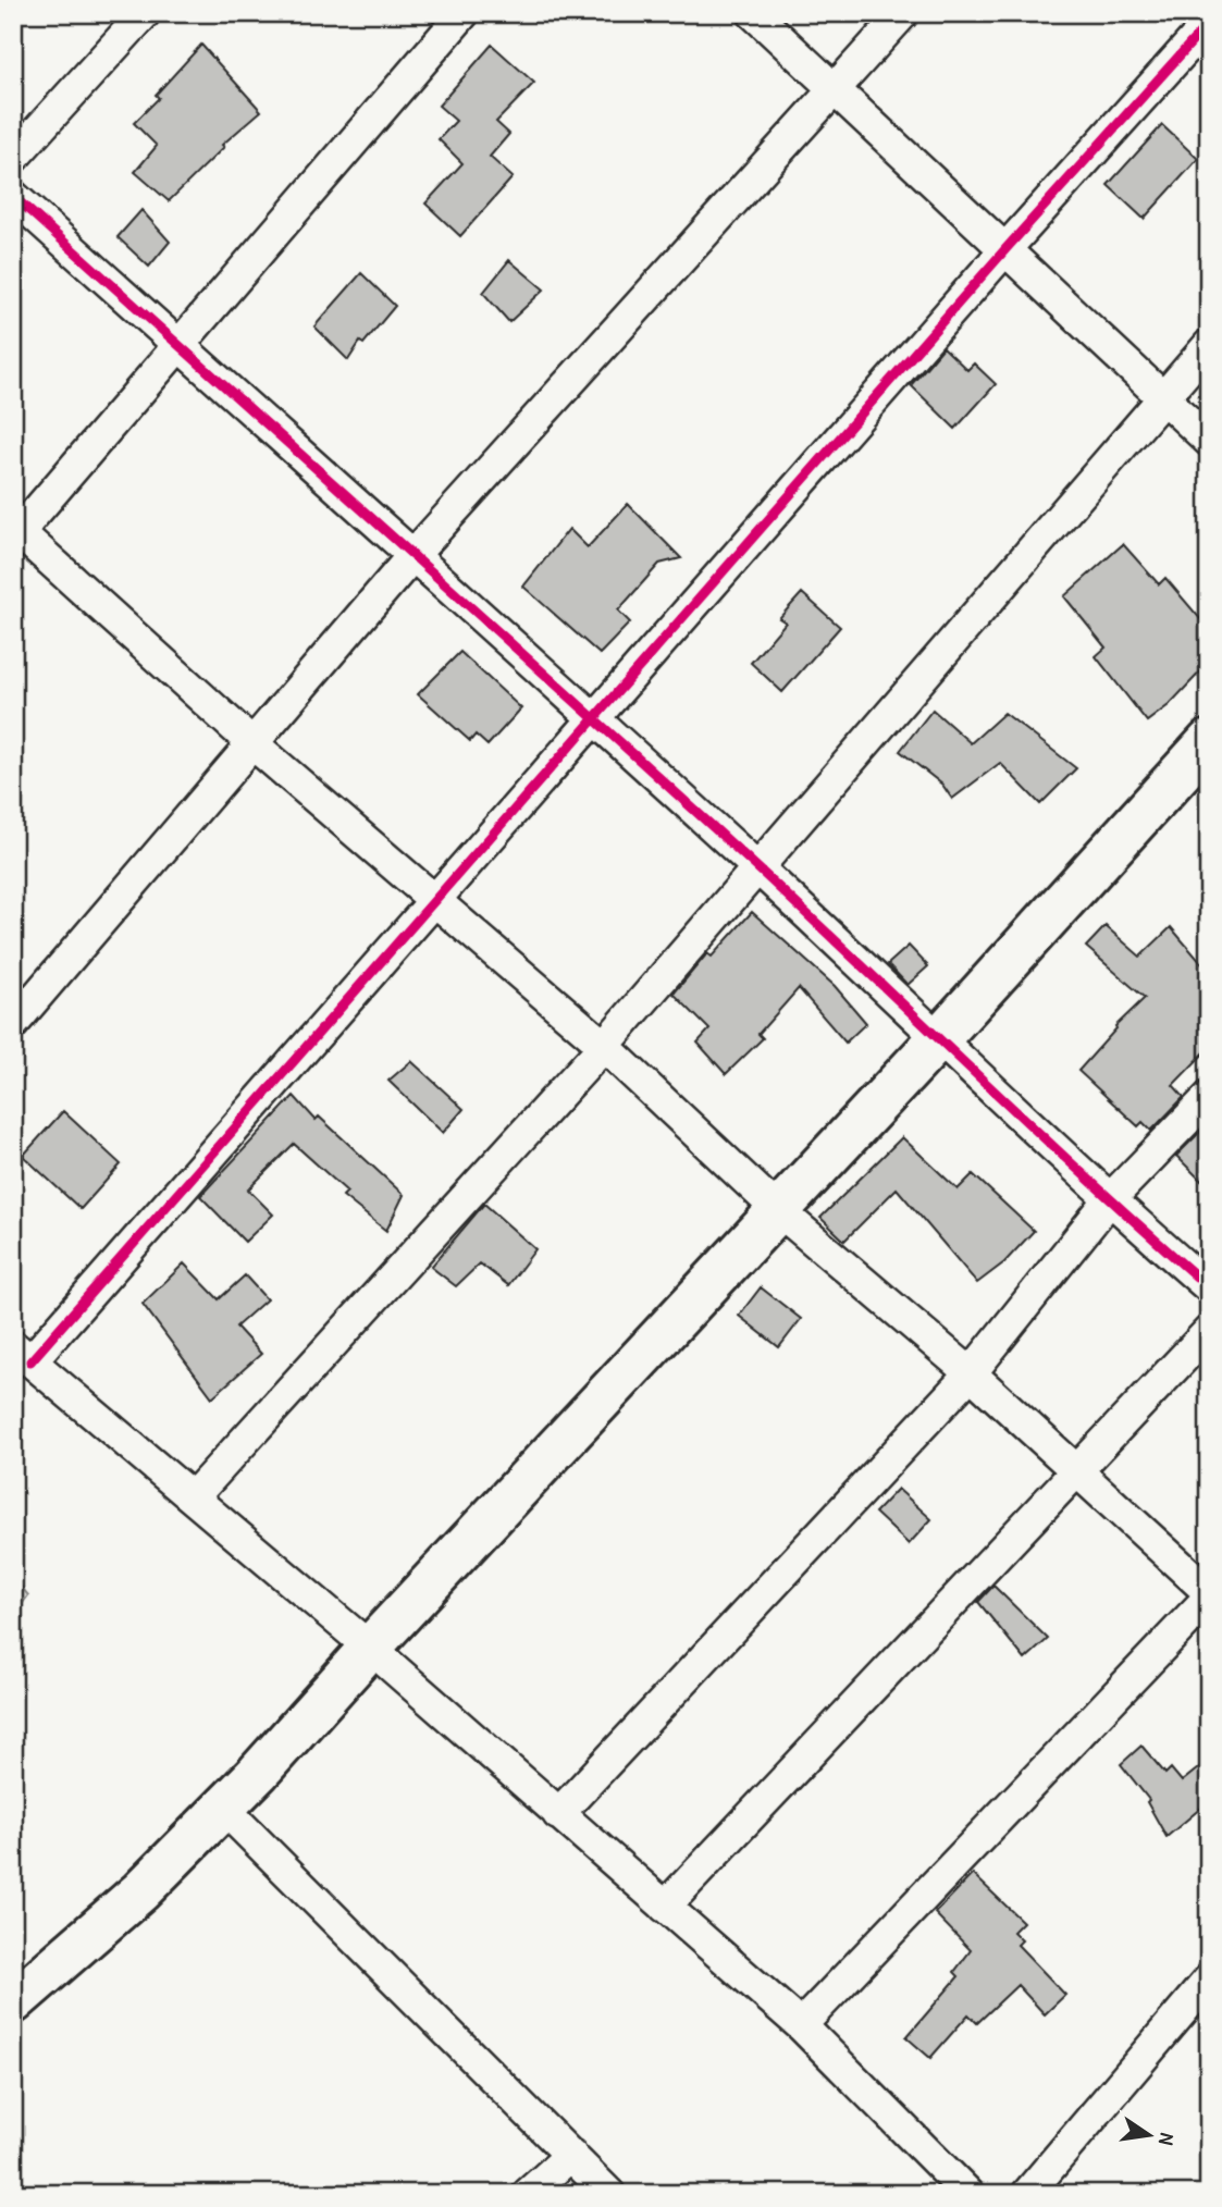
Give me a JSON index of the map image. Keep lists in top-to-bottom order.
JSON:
{
  "north": "right"
}
